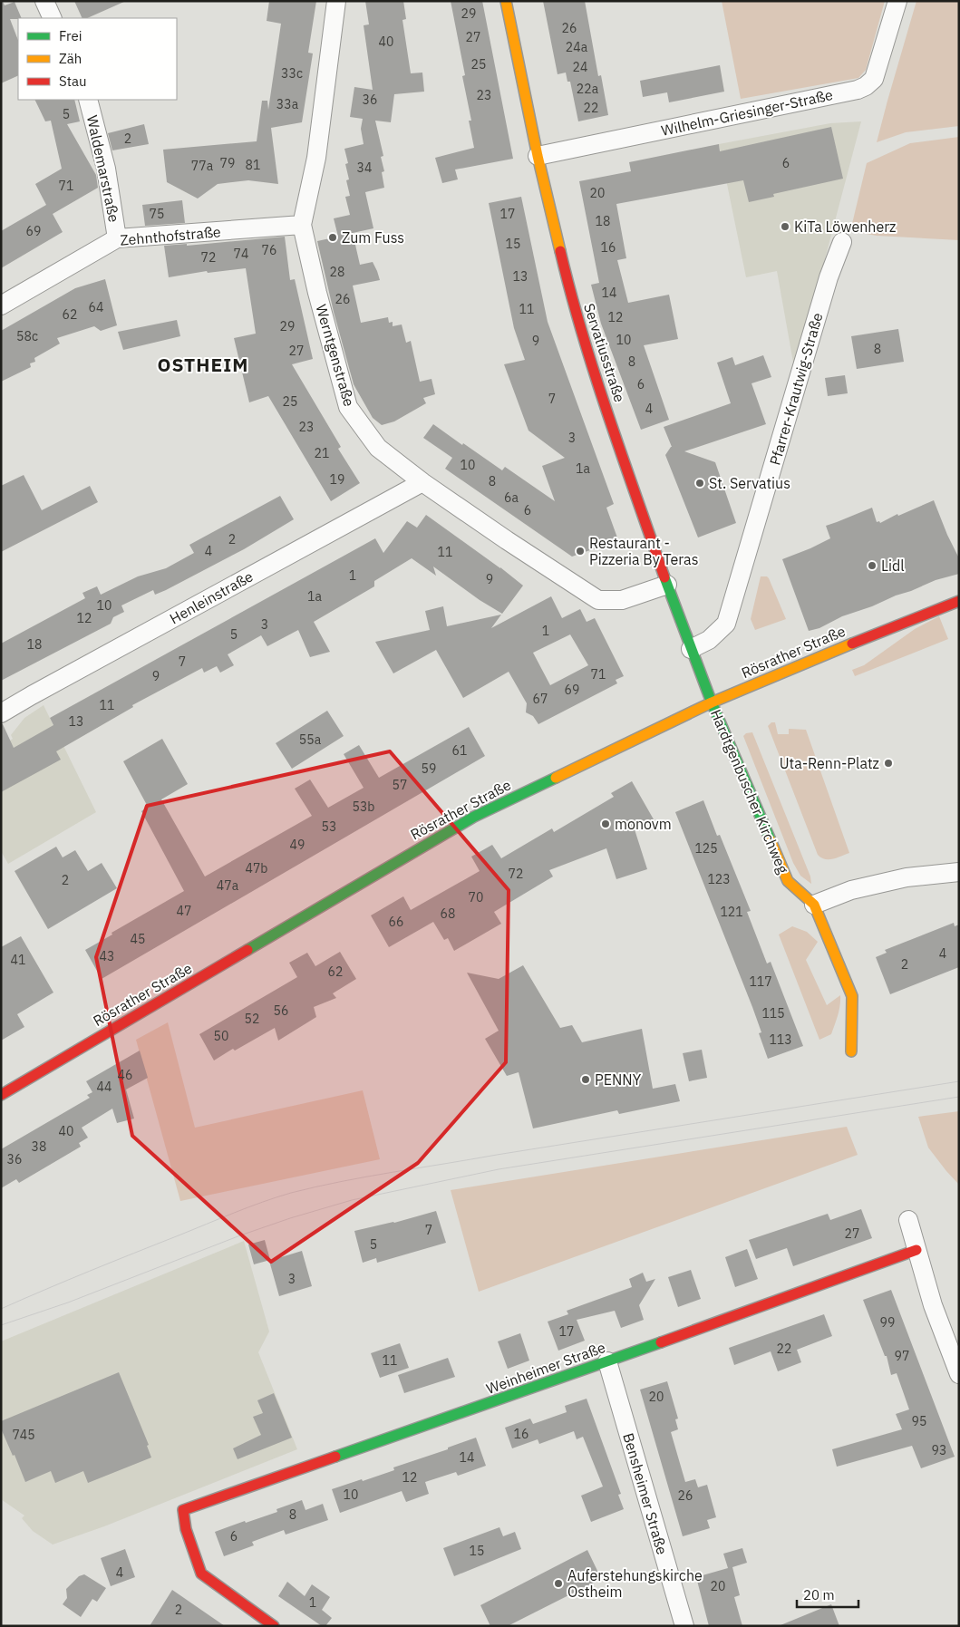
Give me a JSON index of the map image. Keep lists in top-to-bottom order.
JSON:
{
  "streets": {
    "street": [
      "Wilhelm-Griesinger-Straße",
      "Waldemarstraße",
      "Zehnthofstraße",
      "Servatiusstraße",
      "Werntgenstraße",
      "Pfarrer-Krautwig-Straße",
      "Henleinstraße",
      "Rösrather Straße",
      "Hardtgenbuscher Kirchweg",
      "Weinheimer Straße",
      "Bensheimer Straße"
    ]
  },
  "crossings": [
    ["Wilhelm-Griesinger-Straße", "Servatiusstraße"],
    ["Waldemarstraße", "Zehnthofstraße"],
    ["Zehnthofstraße", "Werntgenstraße"],
    ["Servatiusstraße", "Werntgenstraße"],
    ["Servatiusstraße", "Pfarrer-Krautwig-Straße"],
    ["Servatiusstraße", "Rösrather Straße"],
    ["Servatiusstraße", "Hardtgenbuscher Kirchweg"],
    ["Werntgenstraße", "Henleinstraße"],
    ["Rösrather Straße", "Hardtgenbuscher Kirchweg"],
    ["Weinheimer Straße", "Bensheimer Straße"]
  ],
  "districts": ["OSTHEIM"],
  "places": [
    "KiTa Löwenherz",
    "Zum Fuss",
    "St. Servatius",
    "Restaurant - Pizzeria By Teras",
    "Lidl",
    "Uta-Renn-Platz",
    "monovm",
    "PENNY",
    "Auferstehungskirche Ostheim"
  ],
  "house_numbers": [
    "29",
    "26",
    "27",
    "40",
    "24a",
    "25",
    "24",
    "33c",
    "22a",
    "23",
    "36",
    "33a",
    "22",
    "5",
    "2",
    "79",
    "6",
    "81",
    "77a",
    "34",
    "71",
    "20",
    "75",
    "17",
    "18",
    "69",
    "15",
    "16",
    "76",
    "74",
    "72",
    "28",
    "13",
    "14",
    "26",
    "64",
    "11",
    "62",
    "12",
    "29",
    "58c",
    "10",
    "9",
    "8",
    "27",
    "8",
    "6",
    "7",
    "25",
    "4",
    "23",
    "3",
    "21",
    "10",
    "1a",
    "19",
    "8",
    "6a",
    "6",
    "2",
    "4",
    "11",
    "1",
    "9",
    "1a",
    "10",
    "12",
    "3",
    "1",
    "5",
    "18",
    "7",
    "71",
    "9",
    "69",
    "67",
    "11",
    "13",
    "55a",
    "61",
    "59",
    "57",
    "53b",
    "53",
    "49",
    "125",
    "47b",
    "72",
    "123",
    "2",
    "47a",
    "70",
    "47",
    "121",
    "68",
    "66",
    "45",
    "4",
    "43",
    "41",
    "2",
    "62",
    "117",
    "56",
    "115",
    "52",
    "50",
    "113",
    "46",
    "44",
    "40",
    "38",
    "36",
    "7",
    "27",
    "5",
    "3",
    "99",
    "17",
    "22",
    "97",
    "11",
    "20",
    "95",
    "16",
    "745",
    "93",
    "14",
    "12",
    "10",
    "26",
    "8",
    "6",
    "15",
    "4",
    "20",
    "1",
    "2"
  ],
  "legend": ["Frei", "Zäh", "Stau"],
  "scale_bar": "20 m"
}
